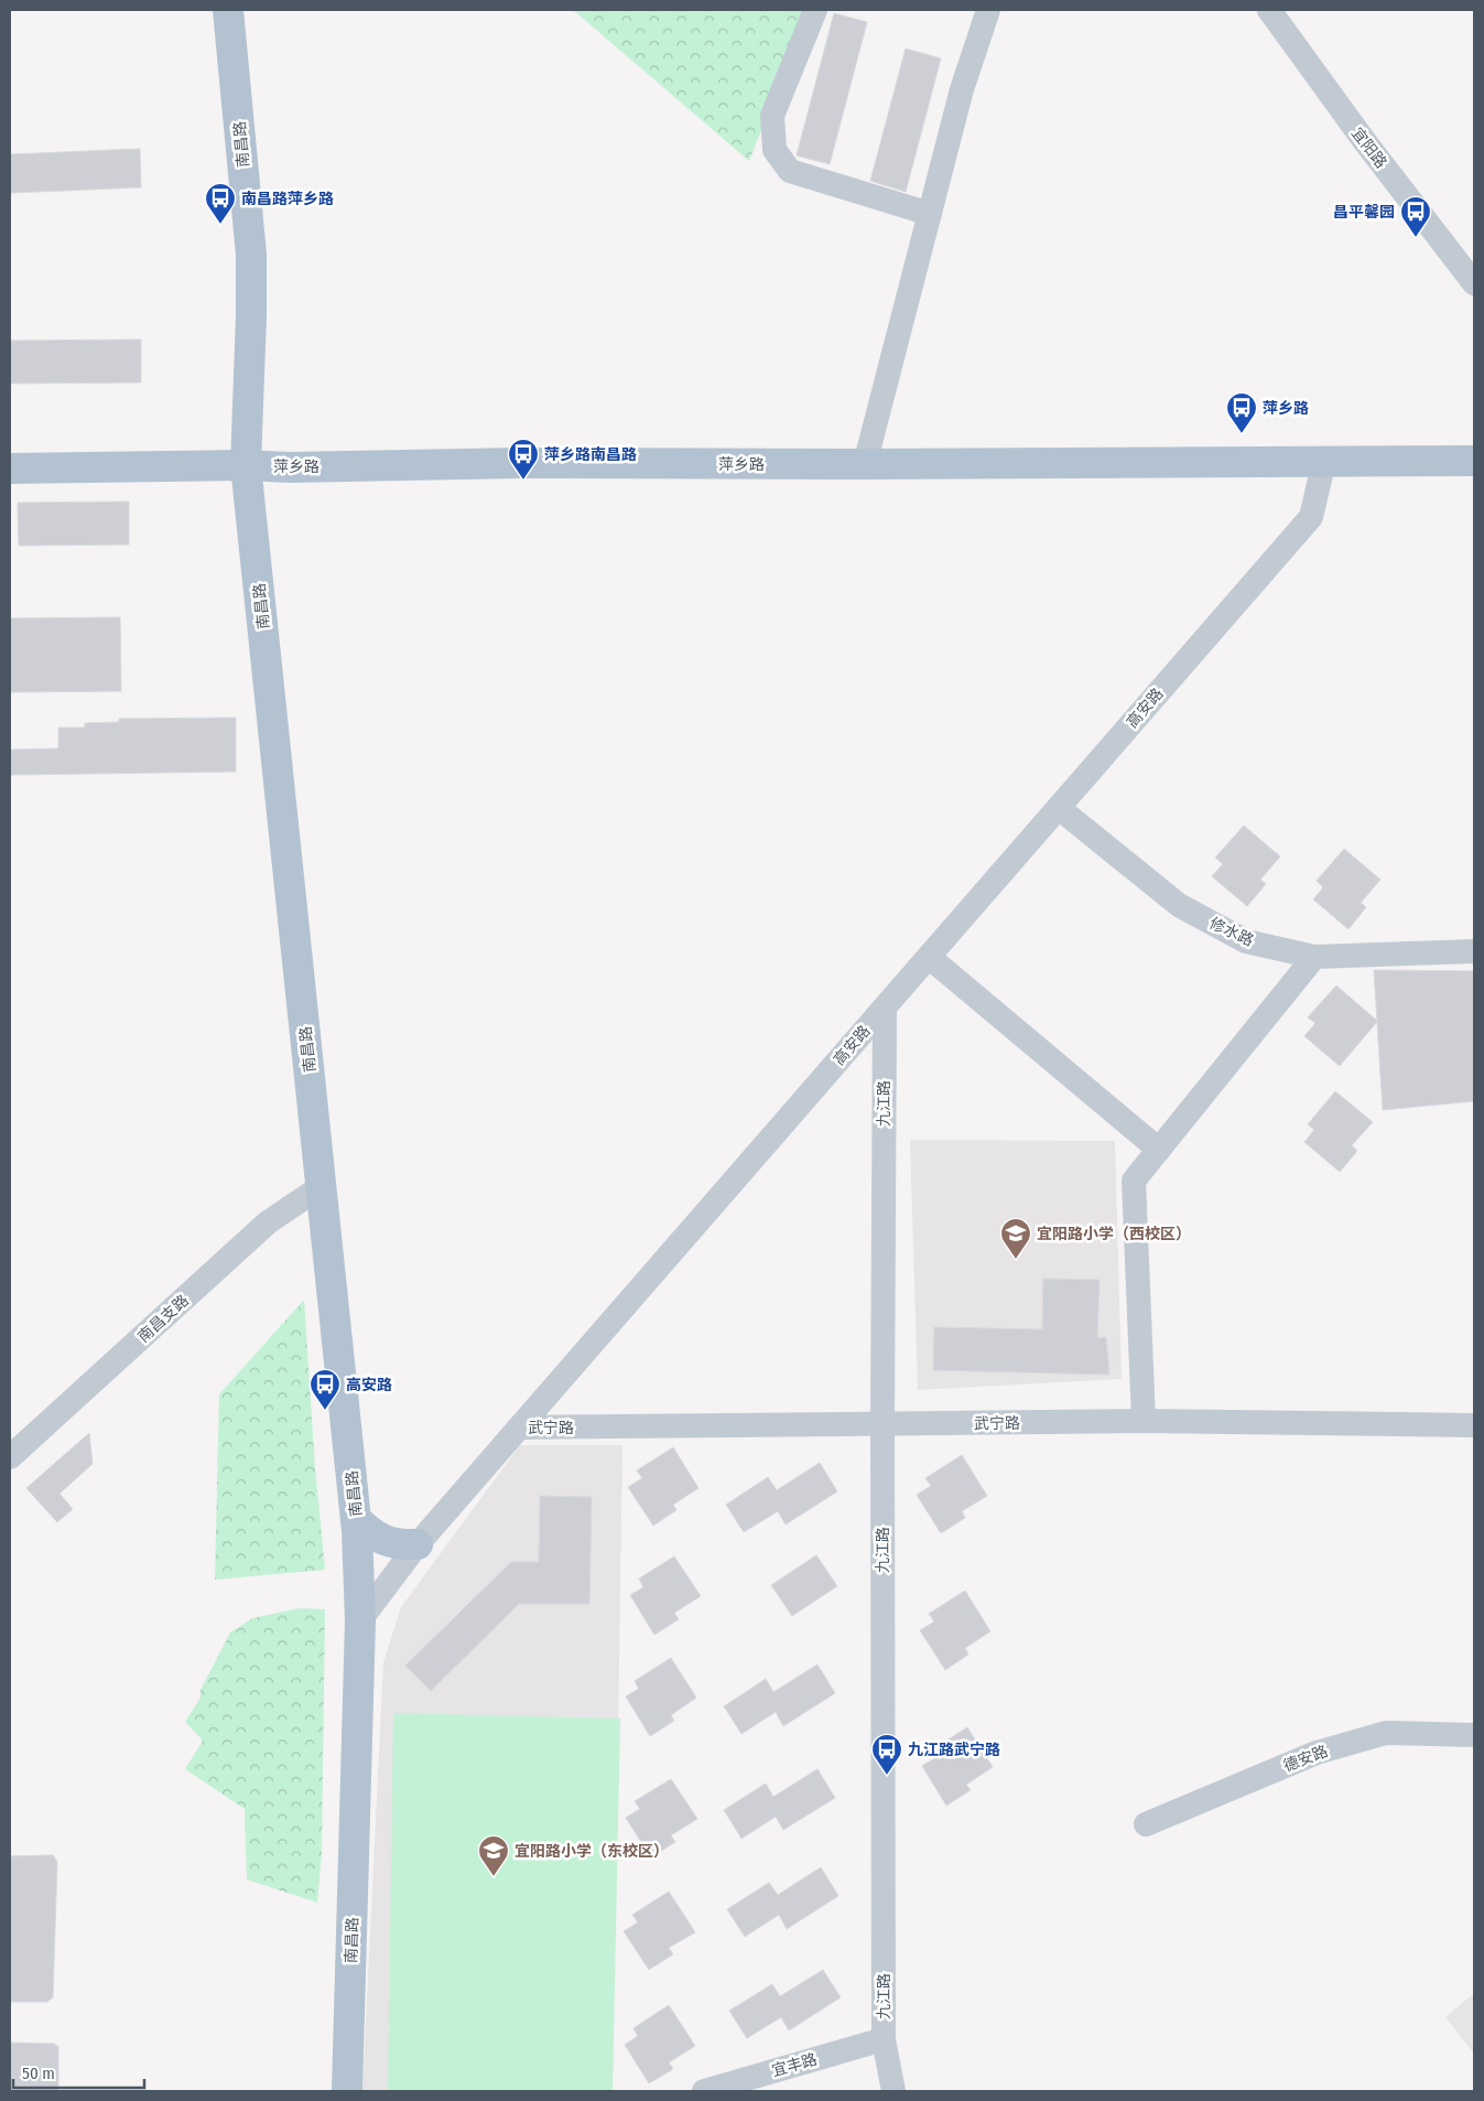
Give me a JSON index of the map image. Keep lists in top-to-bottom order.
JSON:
{
  "streets": {
    "main road": ["南昌路", "萍乡路"],
    "street": [
      "宜阳路",
      "高安路",
      "修水路",
      "九江路",
      "南昌支路",
      "武宁路",
      "德安路",
      "宜丰路"
    ]
  },
  "crossings": [
    ["南昌路", "萍乡路"],
    ["南昌路", "高安路"],
    ["南昌路", "南昌支路"],
    ["萍乡路", "高安路"],
    ["高安路", "修水路"],
    ["高安路", "九江路"],
    ["高安路", "武宁路"],
    ["九江路", "武宁路"],
    ["九江路", "宜丰路"]
  ],
  "places": {
    "bus stop": [
      "南昌路萍乡路",
      "昌平馨园",
      "萍乡路",
      "萍乡路南昌路",
      "高安路",
      "九江路武宁路"
    ],
    "school or university": ["宜阳路小学（西校区）", "宜阳路小学（东校区）"]
  },
  "scale_bar": "50 m"
}
